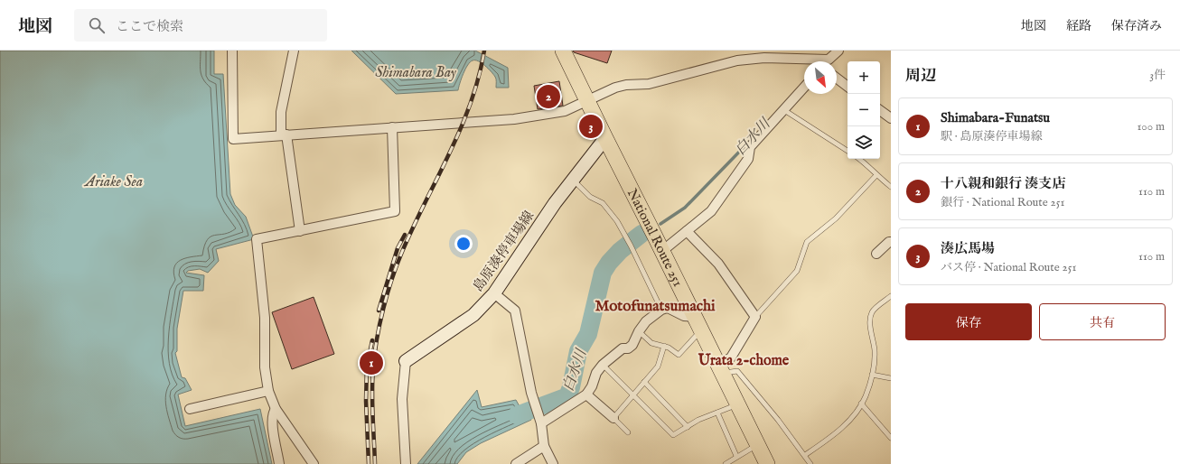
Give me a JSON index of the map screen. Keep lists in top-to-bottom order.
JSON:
{
  "streets": {
    "highway": ["National Route 251"],
    "main road": ["島原湊停車場線"]
  },
  "crossings": [
    ["National Route 251", "島原湊停車場線"]
  ],
  "districts": ["Motofunatsumachi", "Urata 2-chome"],
  "water": ["Shimabara Bay", "白水川", "Ariake Sea"],
  "north": "bottom right",
  "page": {
    "header": "地図",
    "search": "ここで検索",
    "nav": ["地図", "経路", "保存済み"],
    "heading": ["周辺", "3件"],
    "map_buttons": ["+", "−"],
    "pins": ["2", "3", "1"],
    "list": [
      {
        "mark": "1",
        "name": "Shimabara-Funatsu",
        "note": "駅 · 島原湊停車場線",
        "value": "100 m"
      },
      {
        "mark": "2",
        "name": "十八親和銀行 湊支店",
        "note": "銀行 · National Route 251",
        "value": "110 m"
      },
      {
        "mark": "3",
        "name": "湊広馬場",
        "note": "バス停 · National Route 251",
        "value": "110 m"
      }
    ],
    "buttons": ["保存", "共有"]
  }
}
